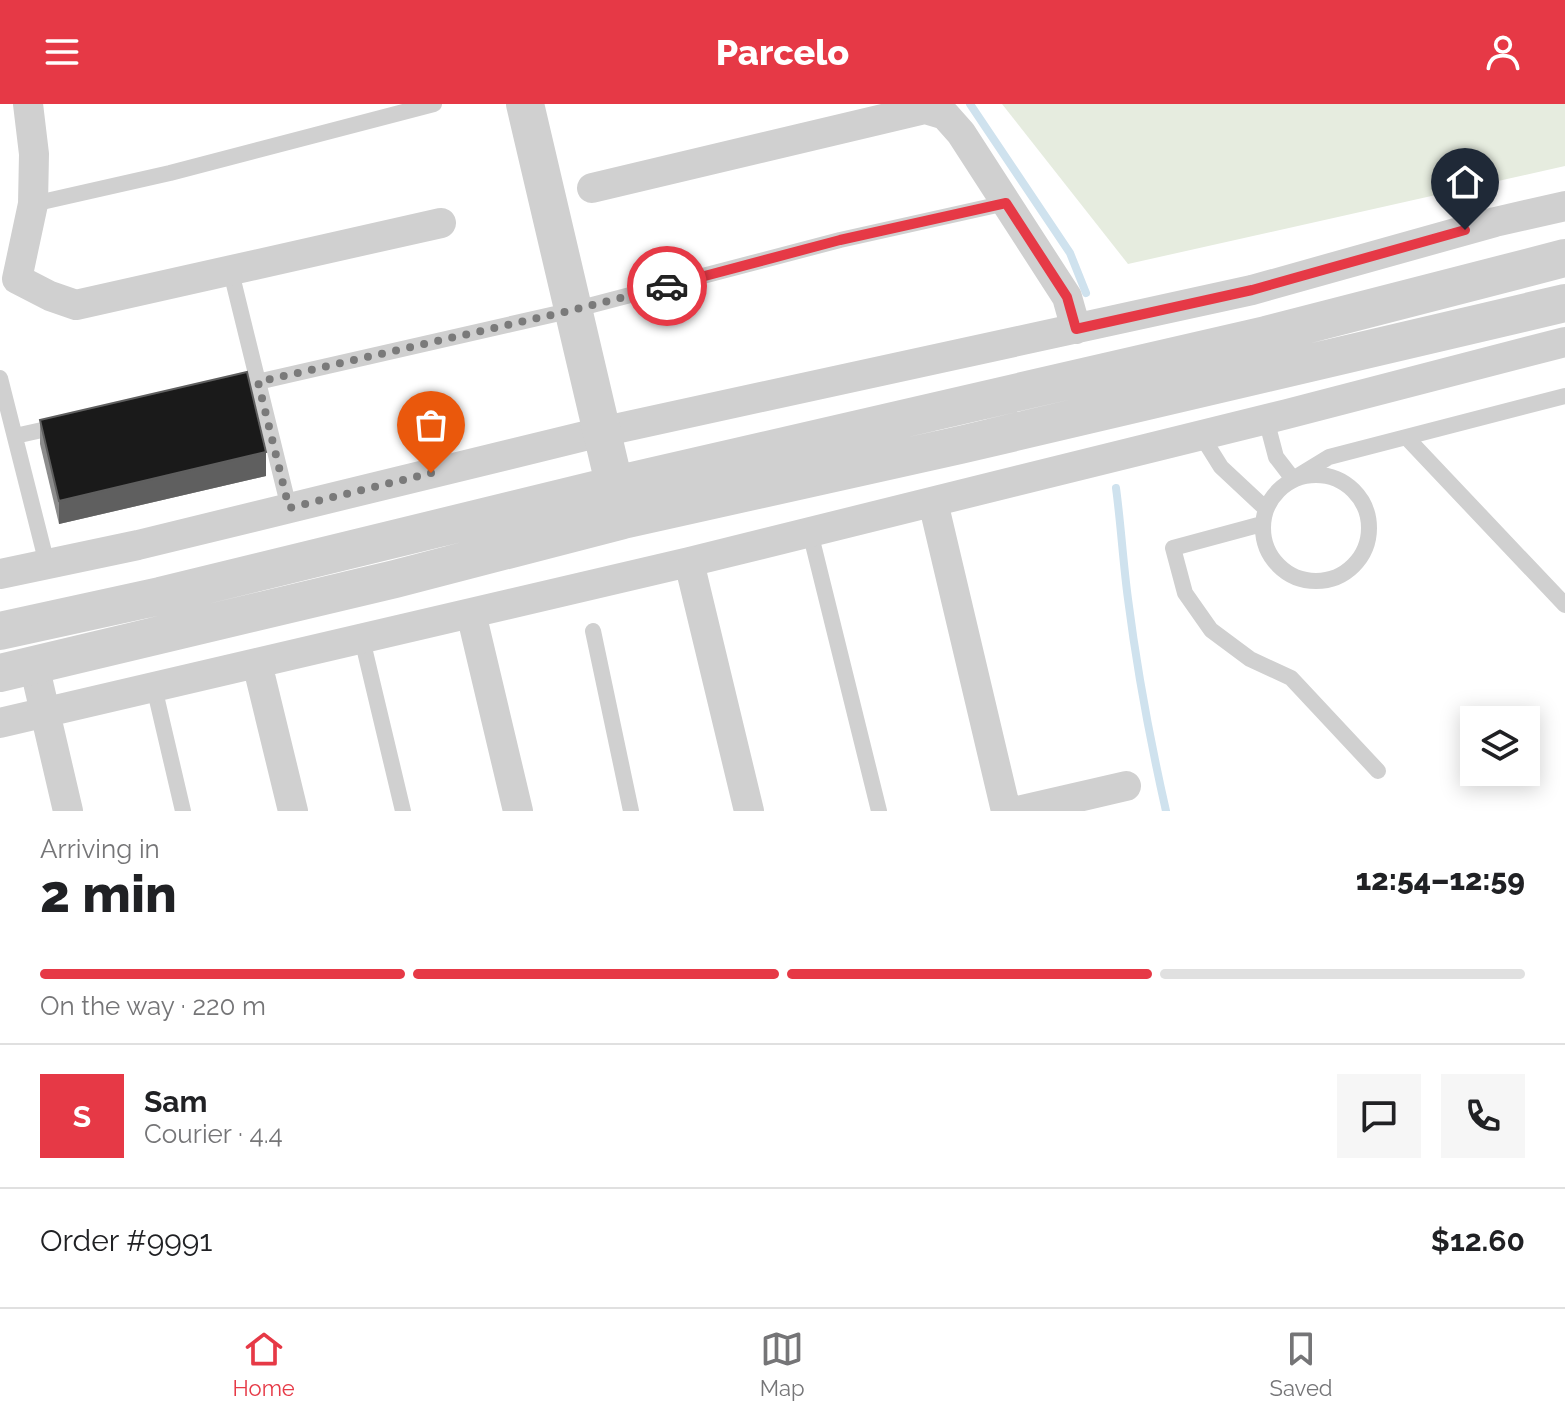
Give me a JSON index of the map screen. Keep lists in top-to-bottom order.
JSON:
{
  "page": {
    "header": "Parcelo",
    "heading": ["2 min", "Arriving in", "12:54–12:59"],
    "panel": [
      "Sam",
      "Courier · 4.4",
      "Order #9991",
      "$12.60"
    ],
    "bar": "On the way · 220 m",
    "round": "S",
    "tabs": ["Home", "Map", "Saved"]
  }
}
